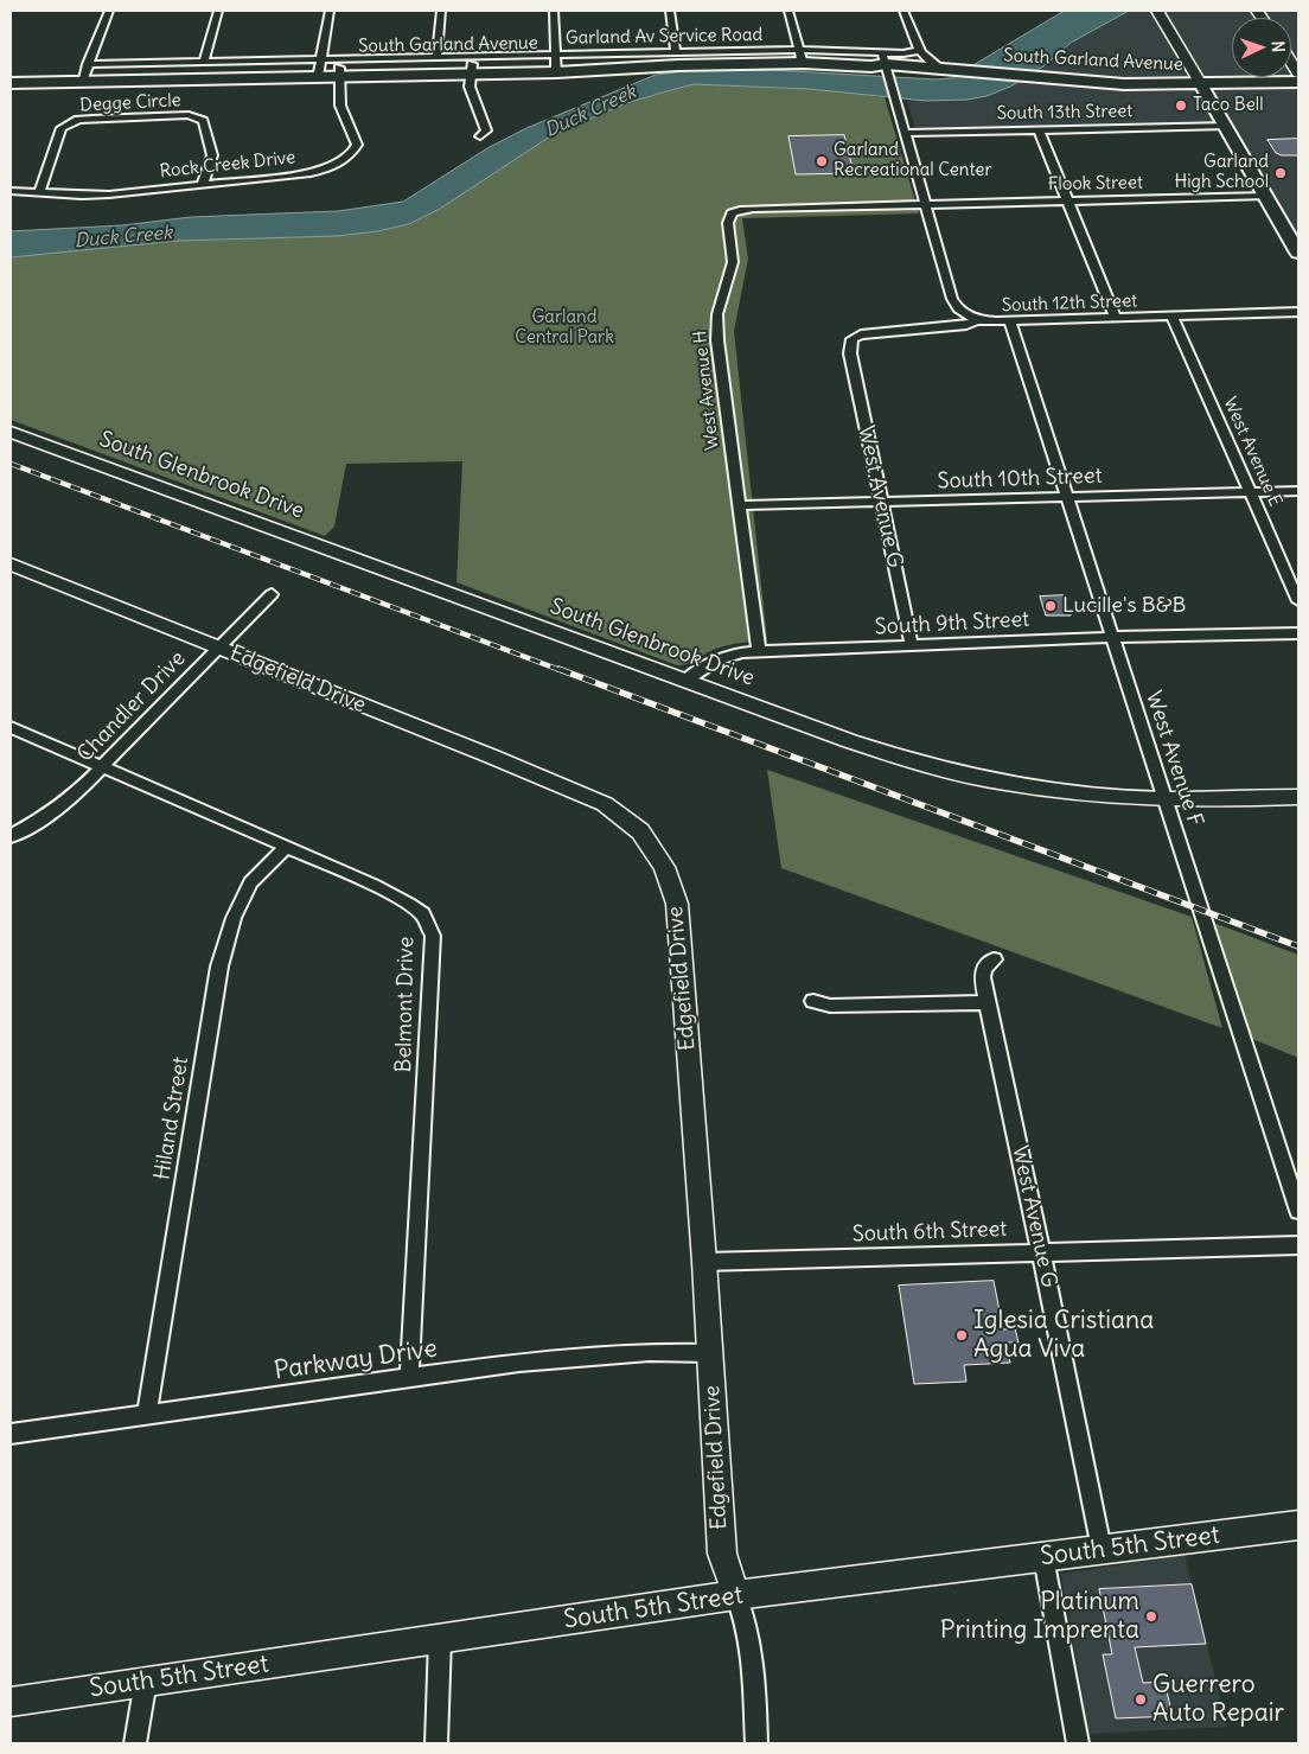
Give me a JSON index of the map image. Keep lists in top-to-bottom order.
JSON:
{
  "streets": {
    "main road": ["South Garland Avenue"],
    "street": [
      "Garland Av Service Road",
      "Degge Circle",
      "South 13th Street",
      "Rock Creek Drive",
      "Flook Street",
      "South 12th Street",
      "West Avenue H",
      "West Avenue E",
      "South Glenbrook Drive",
      "South 10th Street",
      "West Avenue G",
      "South 9th Street",
      "Edgefield Drive",
      "Chandler Drive",
      "West Avenue F",
      "Belmont Drive",
      "Hiland Street",
      "South 6th Street",
      "Parkway Drive",
      "South 5th Street"
    ]
  },
  "crossings": [
    ["Garland Av Service Road", "South Garland Avenue"],
    ["South Garland Avenue", "Rock Creek Drive"],
    ["Degge Circle", "Rock Creek Drive"],
    ["Flook Street", "West Avenue H"],
    ["South 12th Street", "West Avenue E"],
    ["South 12th Street", "West Avenue G"],
    ["South 12th Street", "West Avenue F"],
    ["West Avenue H", "South 10th Street"],
    ["West Avenue H", "South 9th Street"],
    ["West Avenue E", "South 10th Street"],
    ["South Glenbrook Drive", "South 9th Street"],
    ["South Glenbrook Drive", "West Avenue F"],
    ["South 10th Street", "West Avenue G"],
    ["South 10th Street", "West Avenue F"],
    ["West Avenue G", "South 9th Street"],
    ["West Avenue G", "South 6th Street"],
    ["West Avenue G", "South 5th Street"],
    ["South 9th Street", "West Avenue F"],
    ["Edgefield Drive", "Chandler Drive"],
    ["Edgefield Drive", "South 6th Street"],
    ["Edgefield Drive", "Parkway Drive"],
    ["Edgefield Drive", "South 5th Street"],
    ["Chandler Drive", "Belmont Drive"],
    ["Belmont Drive", "Hiland Street"],
    ["Belmont Drive", "Parkway Drive"],
    ["Hiland Street", "Parkway Drive"]
  ],
  "water": ["Duck Creek"],
  "parks": ["Garland Central Park"],
  "places": [
    "Taco Bell",
    "Garland Recreational Center",
    "Garland High School",
    "Lucille's B&B",
    "Iglesia Cristiana Agua Viva",
    "Platinum Printing Imprenta",
    "Guerrero Auto Repair"
  ],
  "north": "right"
}
